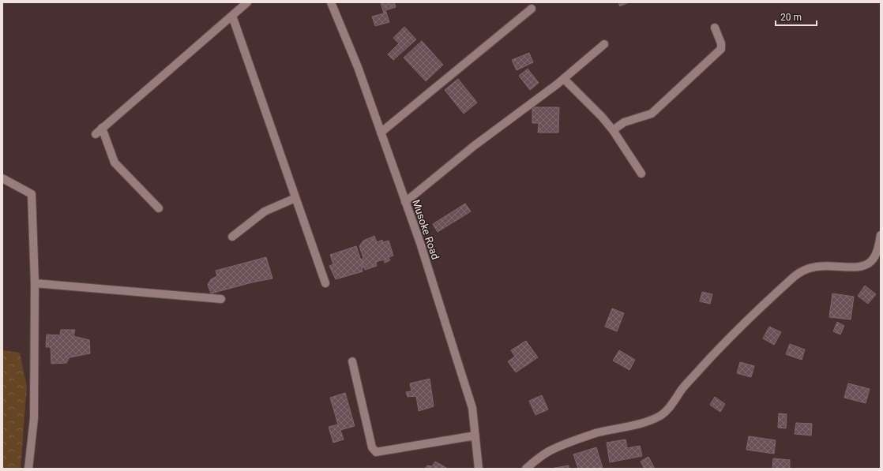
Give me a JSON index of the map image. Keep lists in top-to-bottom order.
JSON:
{
  "streets": {
    "street": ["Musoke Road"]
  },
  "scale_bar": "20 m"
}
